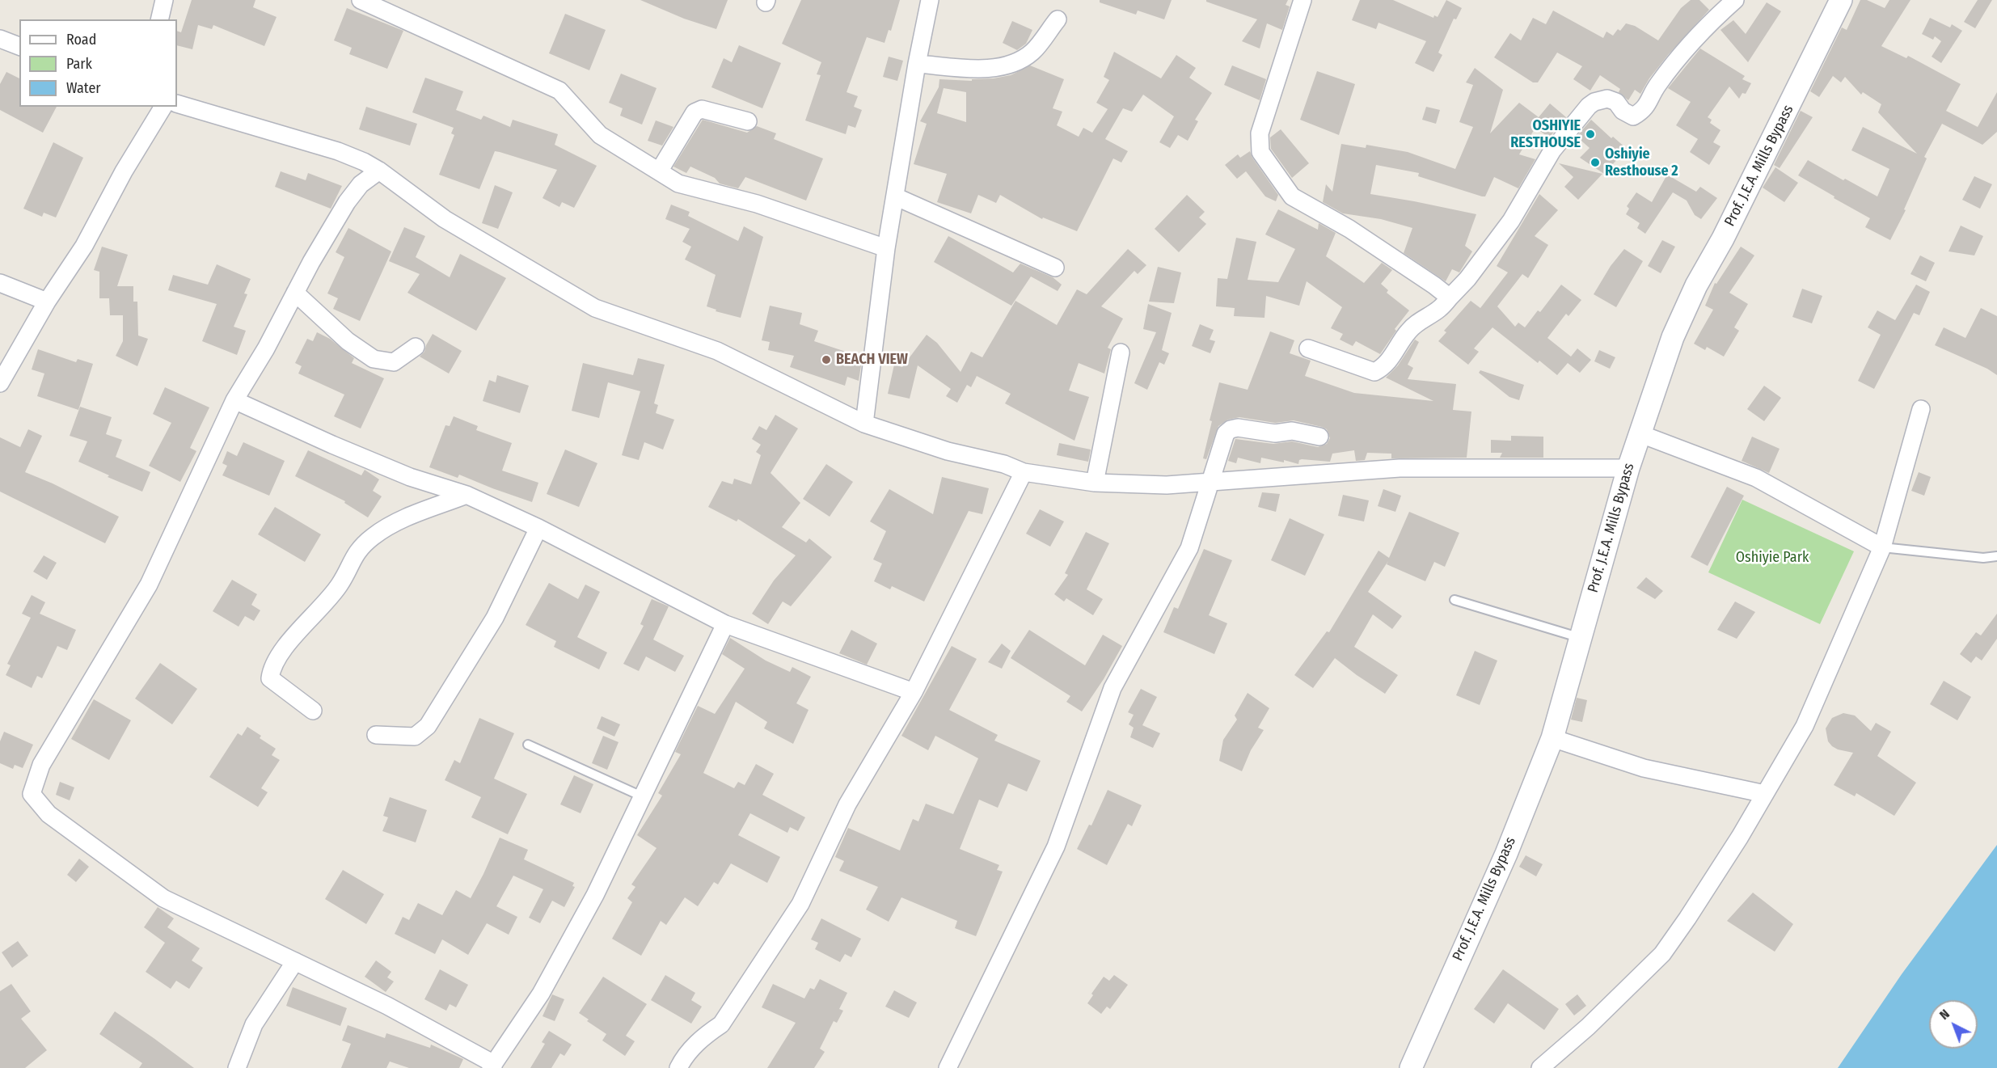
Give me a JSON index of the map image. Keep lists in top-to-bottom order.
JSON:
{
  "streets": {
    "street": ["Prof. J.E.A. Mills Bypass"]
  },
  "parks": ["Oshiyie Park"],
  "places": ["OSHIYIE RESTHOUSE", "Oshiyie Resthouse 2", "BEACH VIEW"],
  "legend": ["Road", "Park", "Water"],
  "north": "top left"
}
